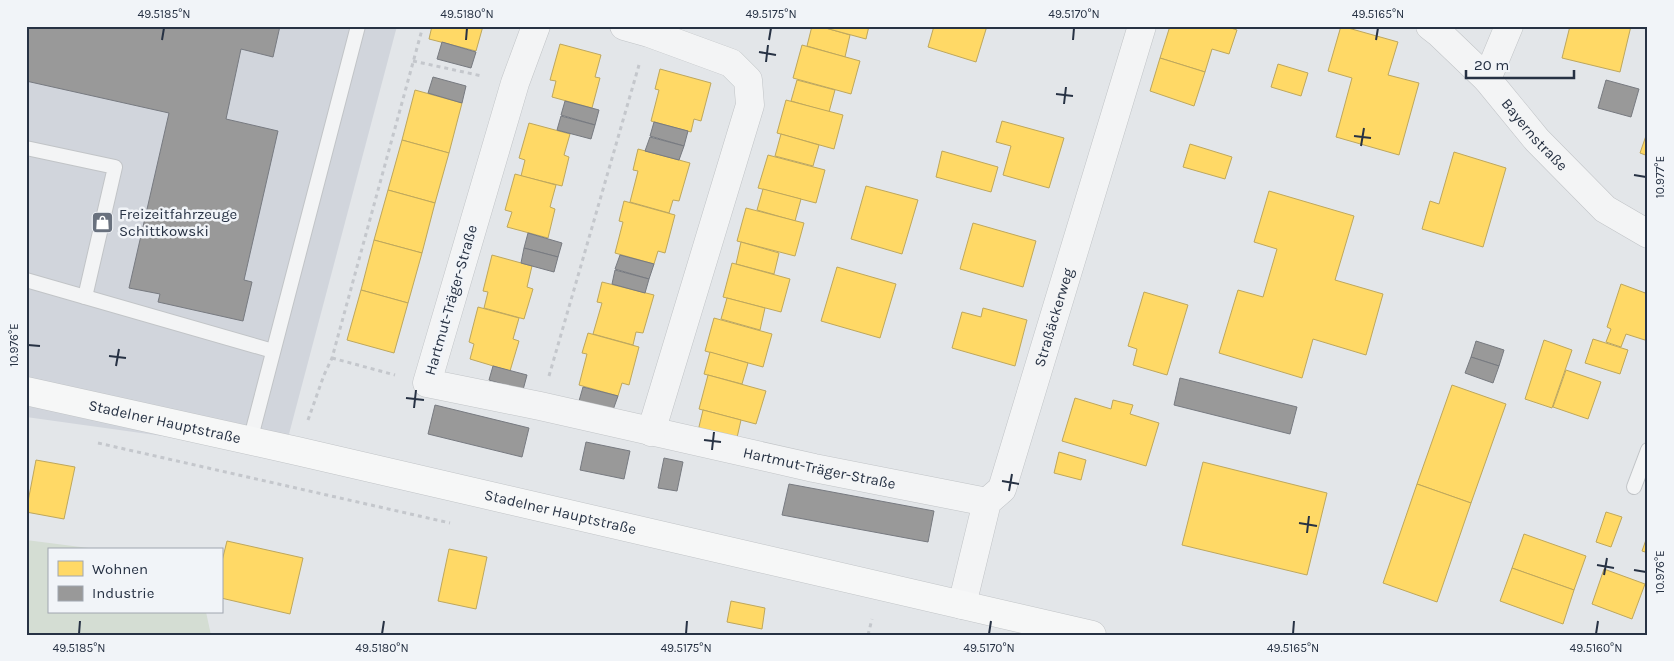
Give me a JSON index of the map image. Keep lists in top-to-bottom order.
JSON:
{
  "streets": {
    "main road": ["Stadelner Hauptstraße"],
    "street": ["Bayernstraße", "Hartmut-Träger-Straße", "Straßäckerweg"]
  },
  "crossings": [
    ["Hartmut-Träger-Straße", "Straßäckerweg"],
    ["Straßäckerweg", "Stadelner Hauptstraße"]
  ],
  "places": {
    "shop": ["Freizeitfahrzeuge Schittkowski"]
  },
  "legend": ["Wohnen", "Industrie"],
  "scale_bar": "20 m",
  "coordinates": [
    "49.5185°N",
    "49.5180°N",
    "49.5175°N",
    "49.5170°N",
    "49.5165°N",
    "10.977°E",
    "10.976°E",
    "49.5160°N"
  ]
}
